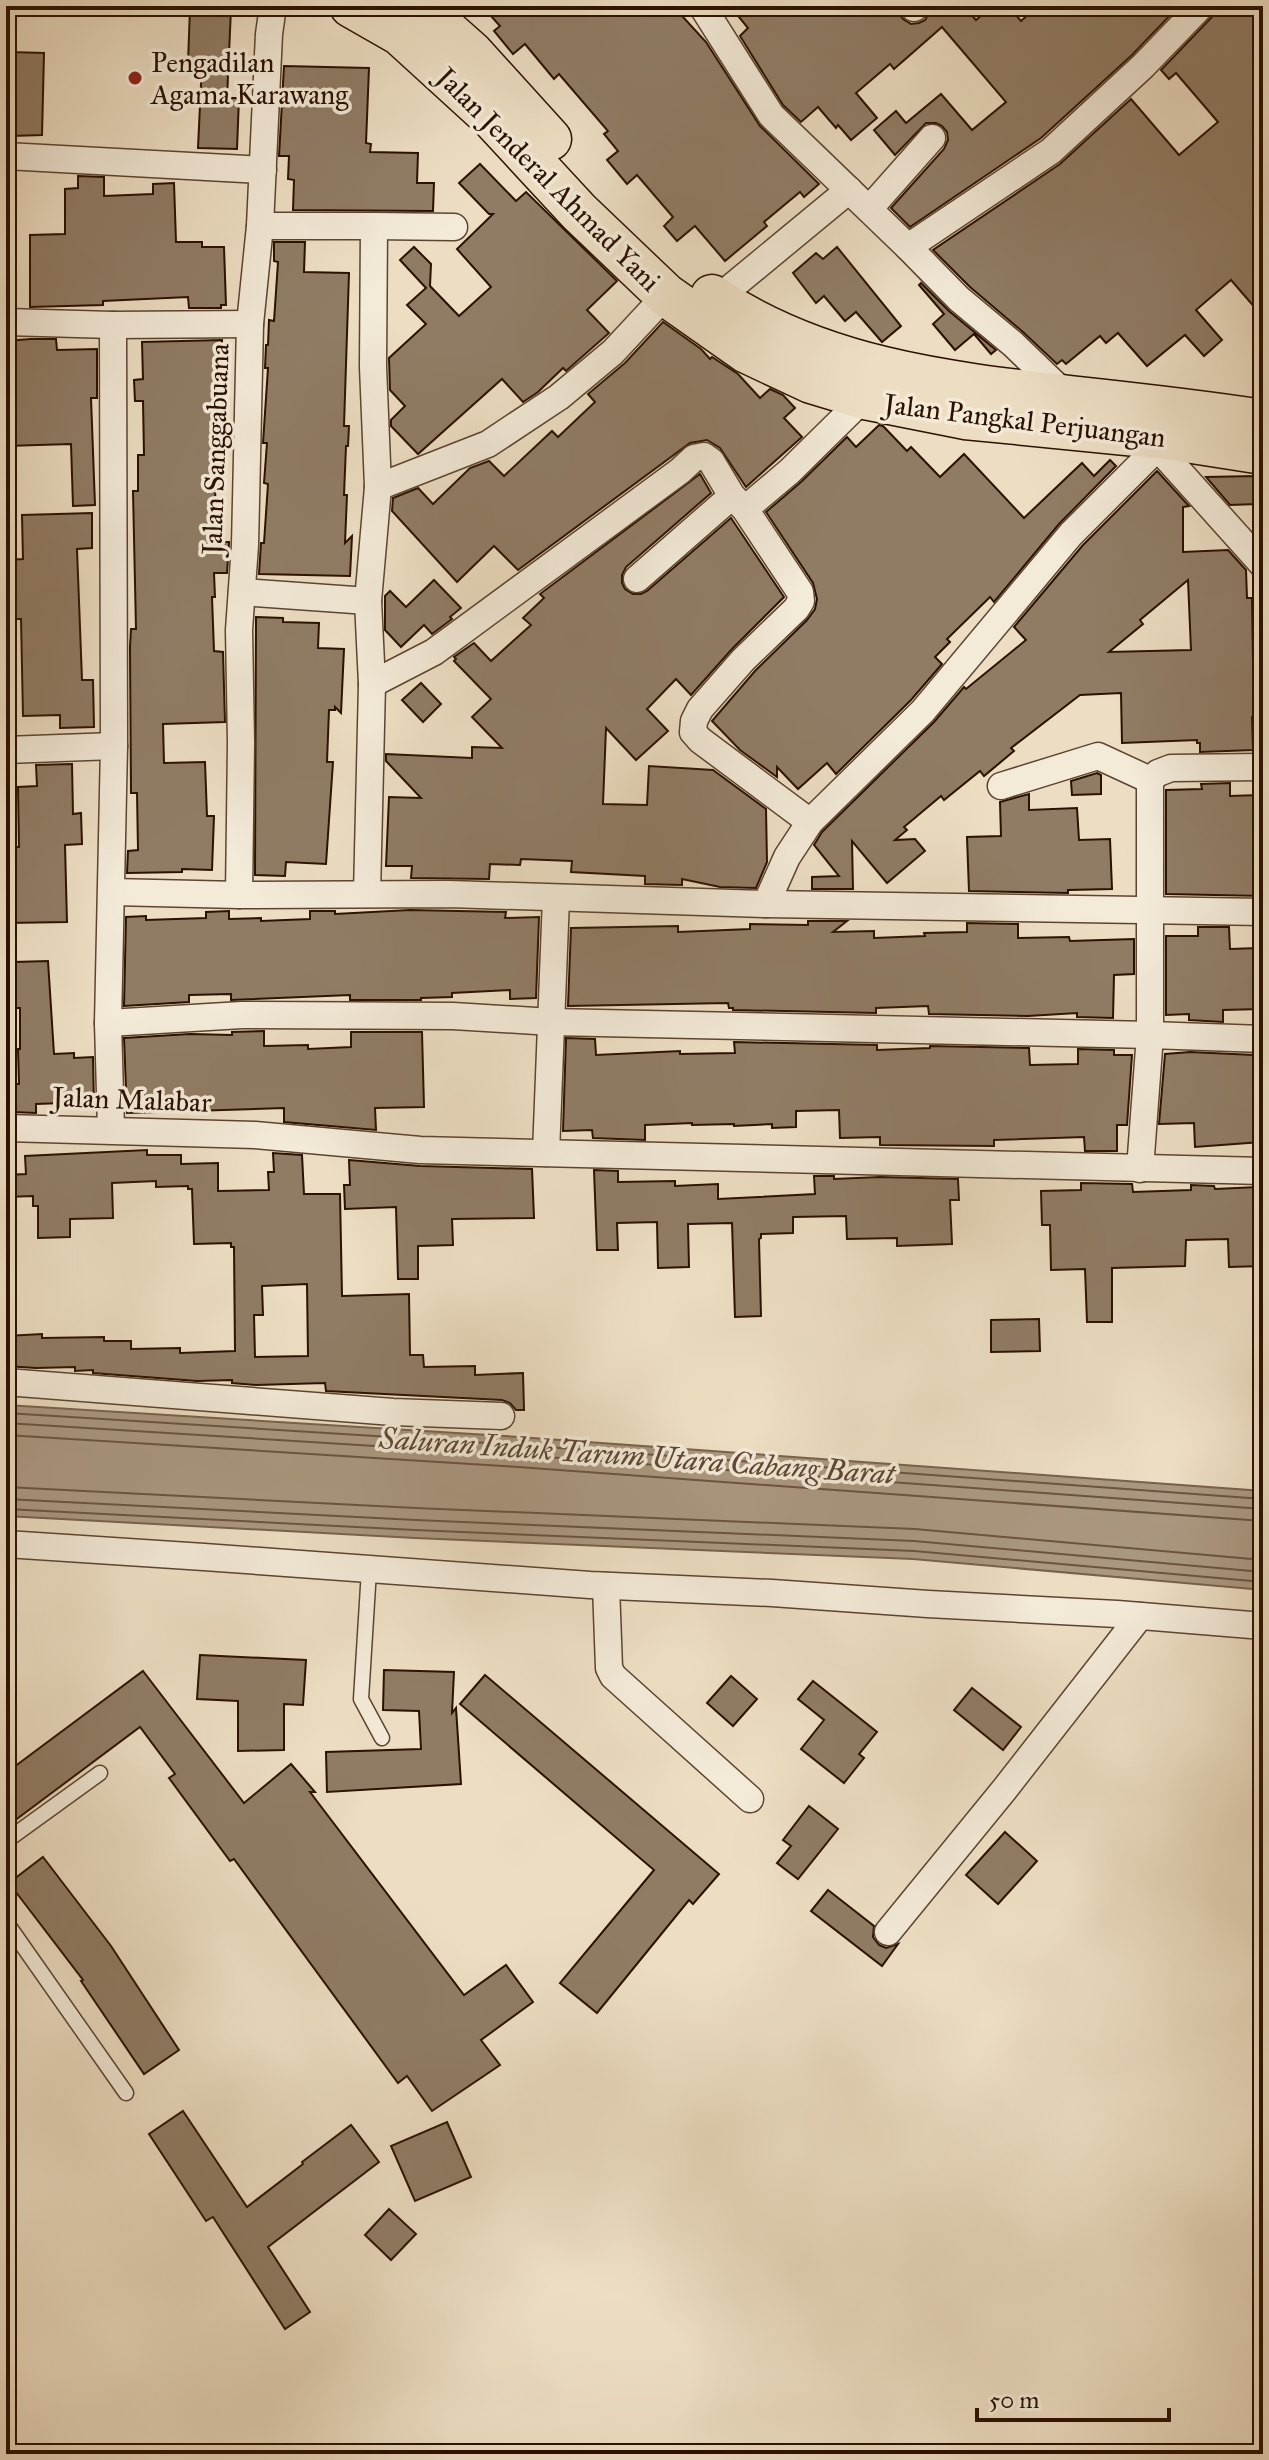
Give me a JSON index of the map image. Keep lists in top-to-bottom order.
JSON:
{
  "streets": {
    "main road": ["Jalan Jenderal Ahmad Yani", "Jalan Pangkal Perjuangan"],
    "street": ["Jalan Sanggabuana", "Jalan Malabar"]
  },
  "crossings": [
    ["Jalan Jenderal Ahmad Yani", "Jalan Pangkal Perjuangan"]
  ],
  "water": ["Saluran Induk Tarum Utara Cabang Barat"],
  "places": ["Pengadilan Agama Karawang"],
  "scale_bar": "50 m"
}
